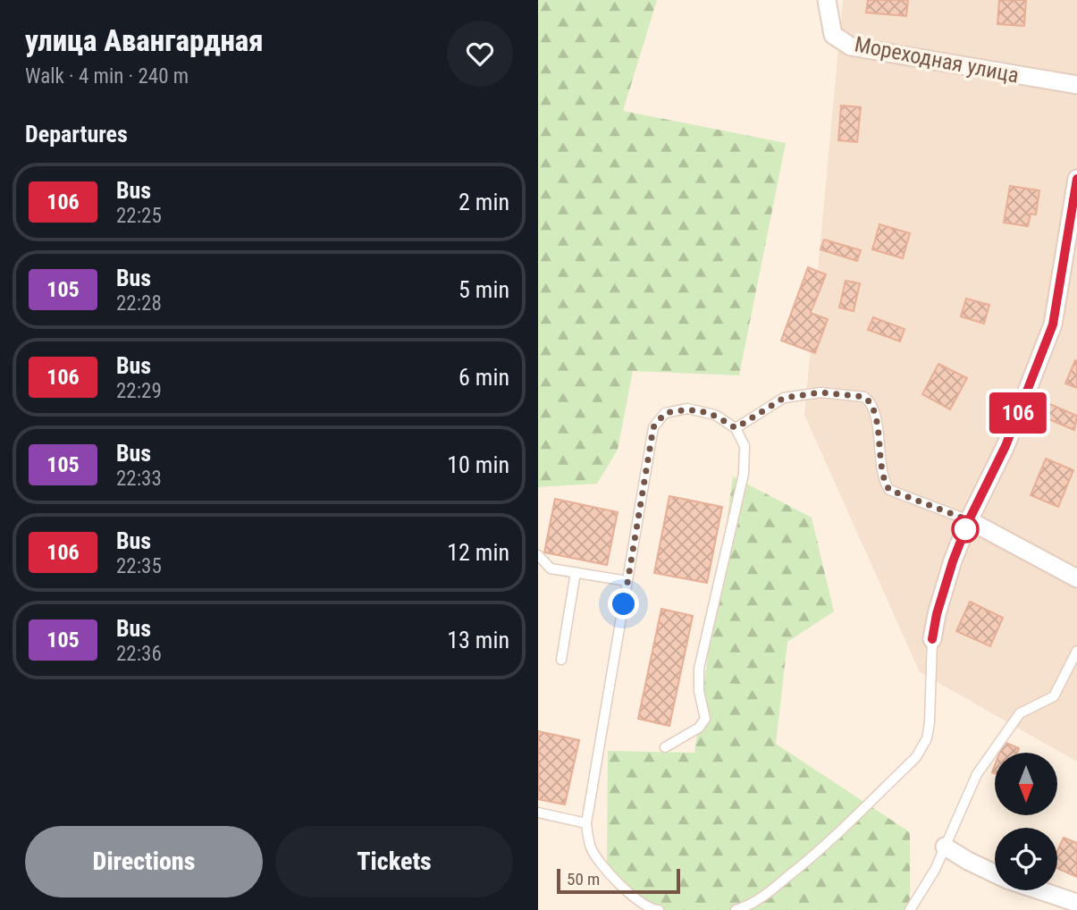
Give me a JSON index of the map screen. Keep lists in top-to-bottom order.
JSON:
{
  "streets": {
    "street": ["Мореходная улица"]
  },
  "lines": ["bus line 106"],
  "scale_bar": "50 m",
  "north": "bottom",
  "page": {
    "heading": [
      ["улица Авангардная", "Walk · 4 min · 240 m"],
      "Departures"
    ],
    "on_map": "106",
    "list": [
      {
        "mark": "106",
        "name": "Bus",
        "note": "22:25",
        "value": "2 min"
      },
      {
        "mark": "105",
        "name": "Bus",
        "note": "22:28",
        "value": "5 min"
      },
      {
        "mark": "106",
        "name": "Bus",
        "note": "22:29",
        "value": "6 min"
      },
      {
        "mark": "105",
        "name": "Bus",
        "note": "22:33",
        "value": "10 min"
      },
      {
        "mark": "106",
        "name": "Bus",
        "note": "22:35",
        "value": "12 min"
      },
      {
        "mark": "105",
        "name": "Bus",
        "note": "22:36",
        "value": "13 min"
      }
    ],
    "buttons": ["Directions", "Tickets"],
    "scale": "50 m"
  }
}
